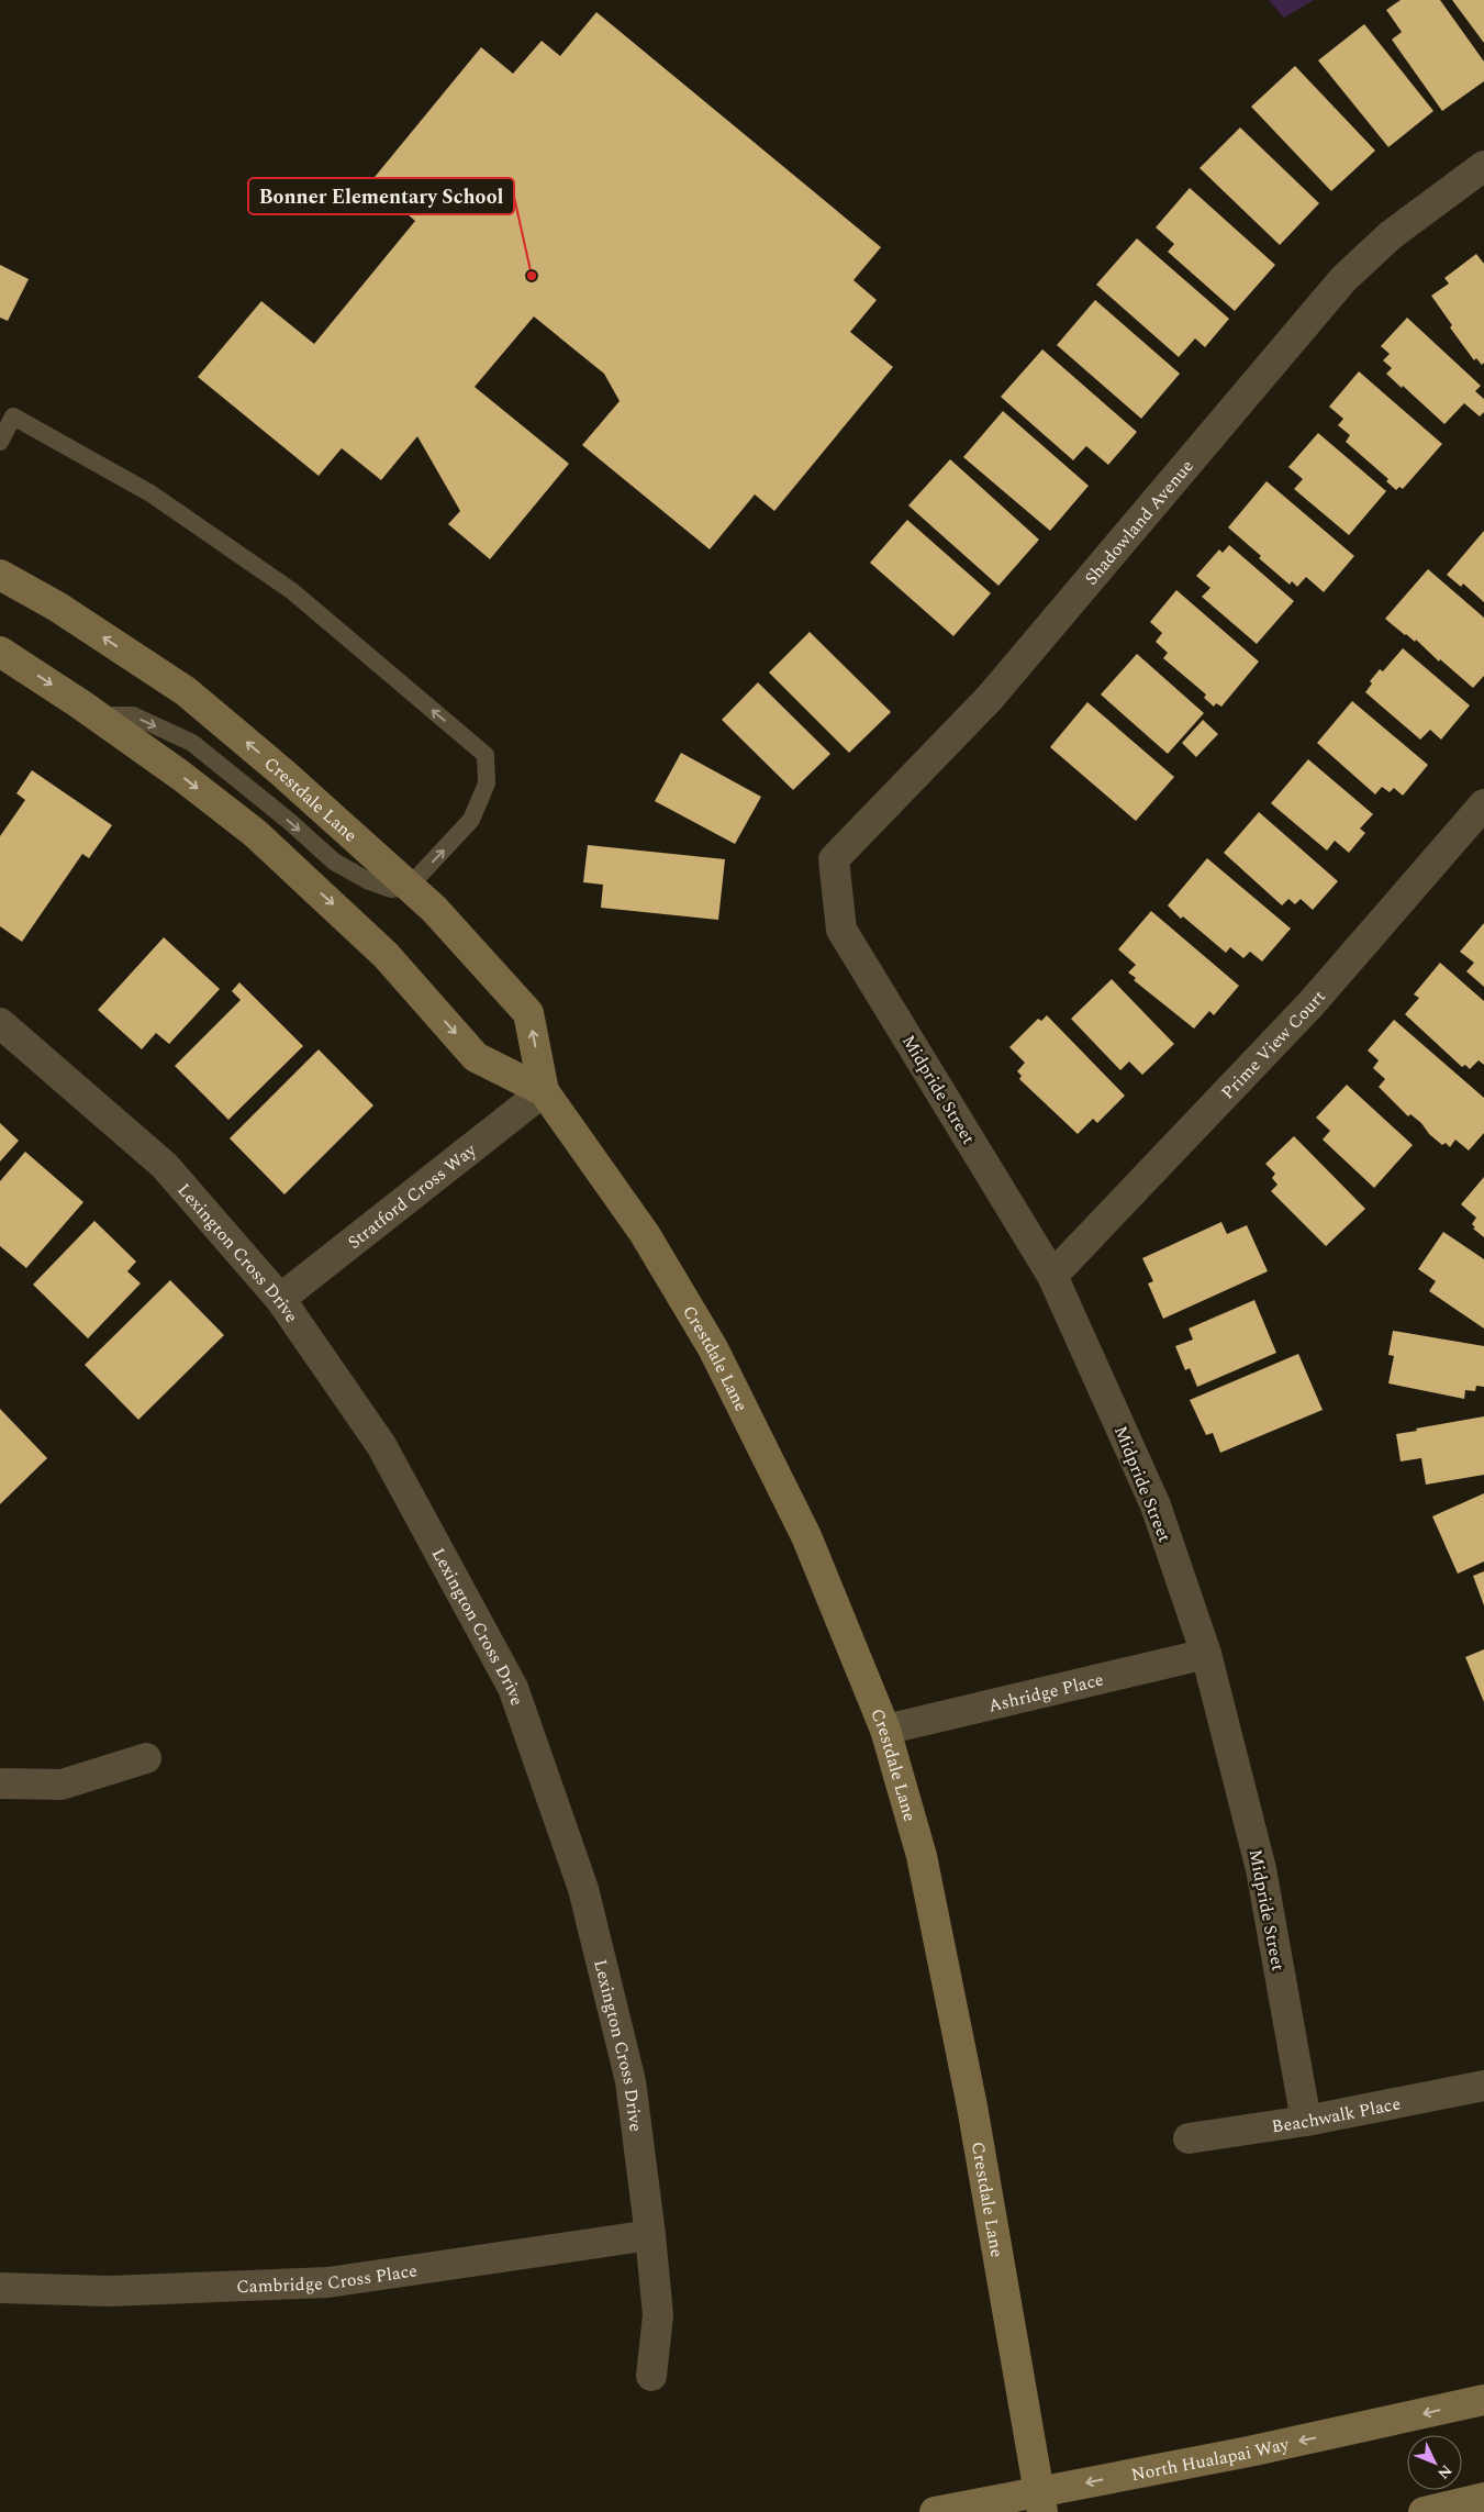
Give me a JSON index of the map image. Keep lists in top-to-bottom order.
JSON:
{
  "streets": {
    "street": [
      "Shadowland Avenue",
      "Crestdale Lane",
      "Prime View Court",
      "Midpride Street",
      "Stratford Cross Way",
      "Lexington Cross Drive",
      "Ashridge Place",
      "Beachwalk Place",
      "Cambridge Cross Place",
      "North Hualapai Way"
    ]
  },
  "crossings": [
    ["Shadowland Avenue", "Midpride Street"],
    ["Crestdale Lane", "Stratford Cross Way"],
    ["Crestdale Lane", "Ashridge Place"],
    ["Crestdale Lane", "North Hualapai Way"],
    ["Prime View Court", "Midpride Street"],
    ["Midpride Street", "Ashridge Place"],
    ["Midpride Street", "Beachwalk Place"],
    ["Stratford Cross Way", "Lexington Cross Drive"],
    ["Lexington Cross Drive", "Cambridge Cross Place"]
  ],
  "one_way": ["North Hualapai Way"],
  "places": ["Bonner Elementary School"],
  "north": "bottom right"
}
